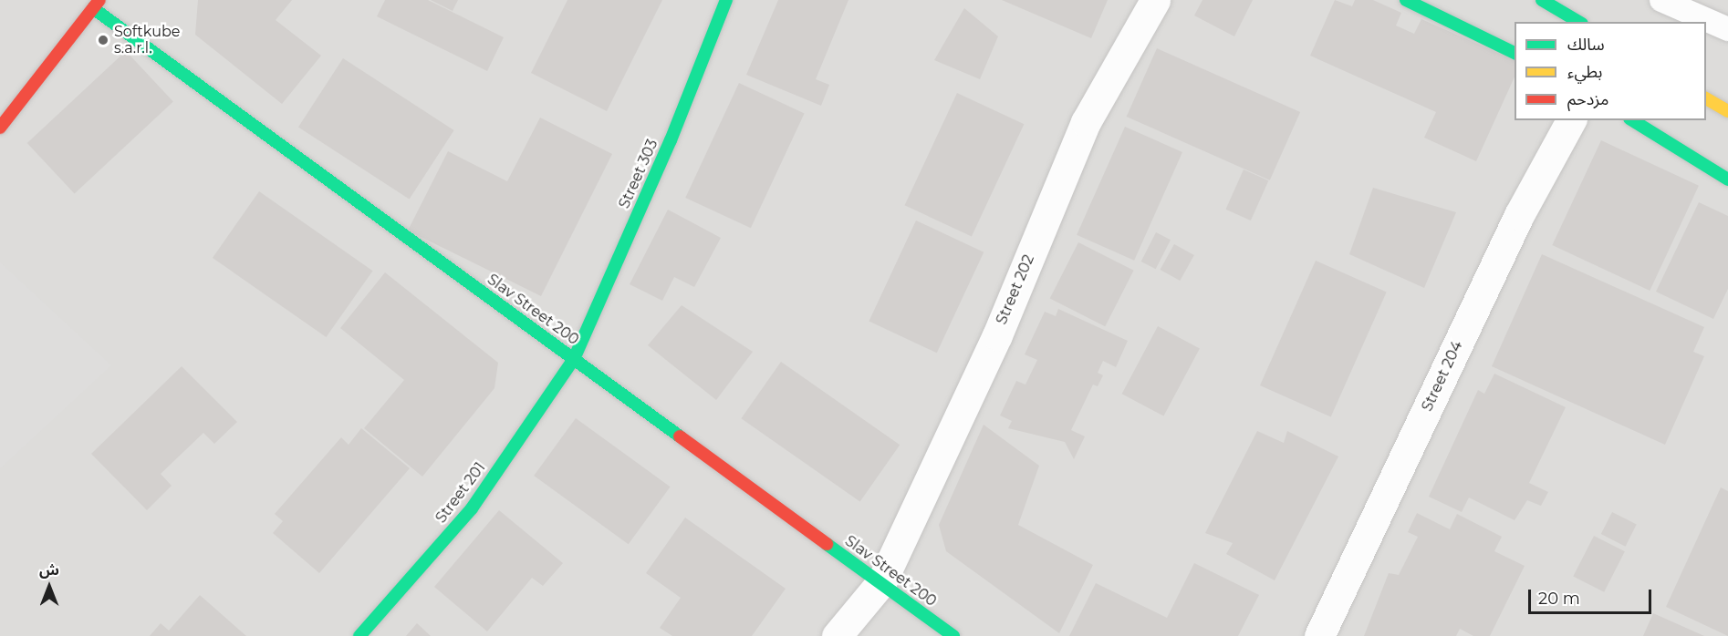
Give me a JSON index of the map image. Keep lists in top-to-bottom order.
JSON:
{
  "streets": {
    "main road": ["Street 303", "Slav Street 200", "Street 201"],
    "street": ["Street 202", "Street 204"]
  },
  "crossings": [
    ["Street 303", "Slav Street 200"],
    ["Street 303", "Street 201"],
    ["Street 202", "Slav Street 200"],
    ["Slav Street 200", "Street 201"]
  ],
  "places": ["Softkube s.a.r.l."],
  "legend": ["سالك", "بطيء", "مزدحم"],
  "scale_bar": "20 m",
  "north": "top"
}
